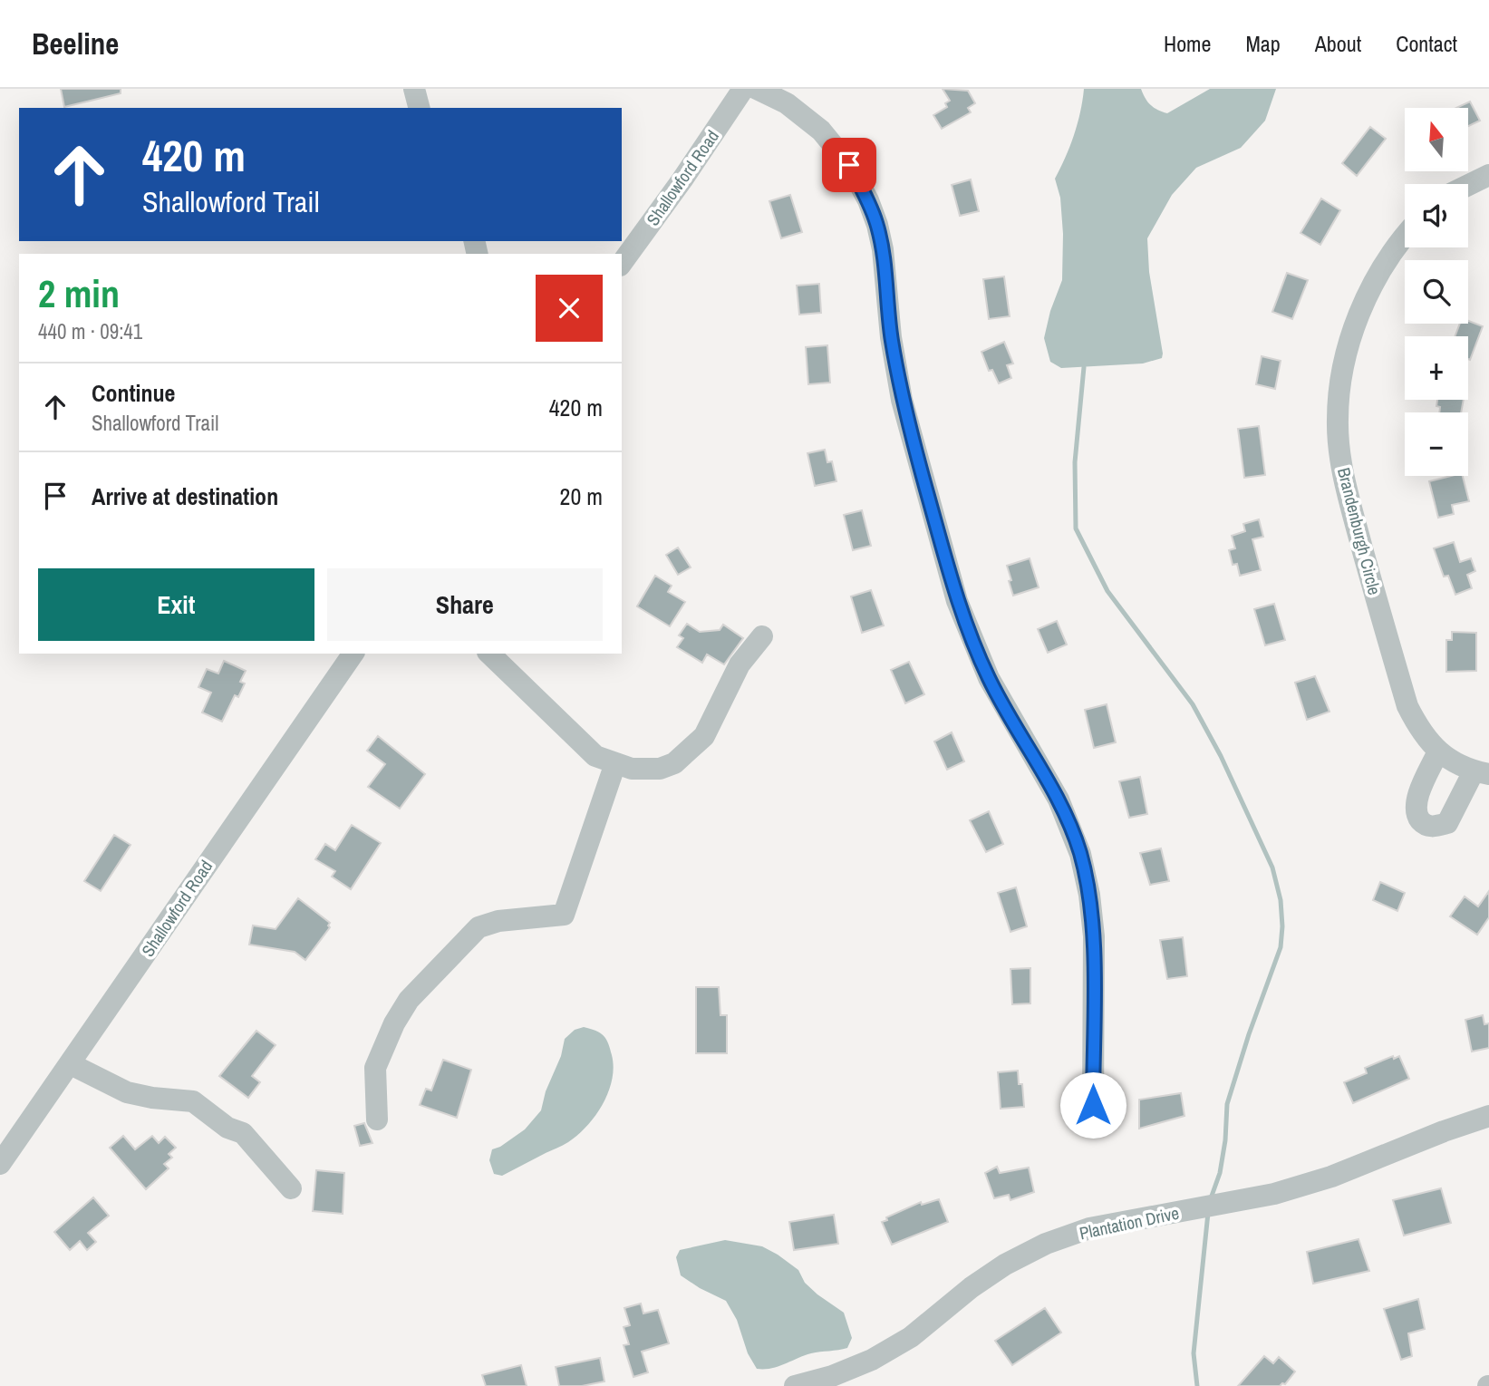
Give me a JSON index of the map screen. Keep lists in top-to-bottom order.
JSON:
{
  "streets": {
    "street": ["Shallowford Road", "Brandenburgh Circle", "Plantation Drive"]
  },
  "north": "top",
  "page": {
    "header": "Beeline",
    "nav": [
      "Home",
      "Map",
      "About",
      "Contact"
    ],
    "map_buttons": ["+", "−"],
    "turn": ["420 m", "Shallowford Trail"],
    "heading": ["2 min", "440 m · 09:41"],
    "list": [
      {
        "name": "Continue",
        "note": "Shallowford Trail",
        "value": "420 m"
      },
      {
        "name": "Arrive at destination",
        "value": "20 m"
      }
    ],
    "buttons": ["Exit", "Share"]
  }
}
